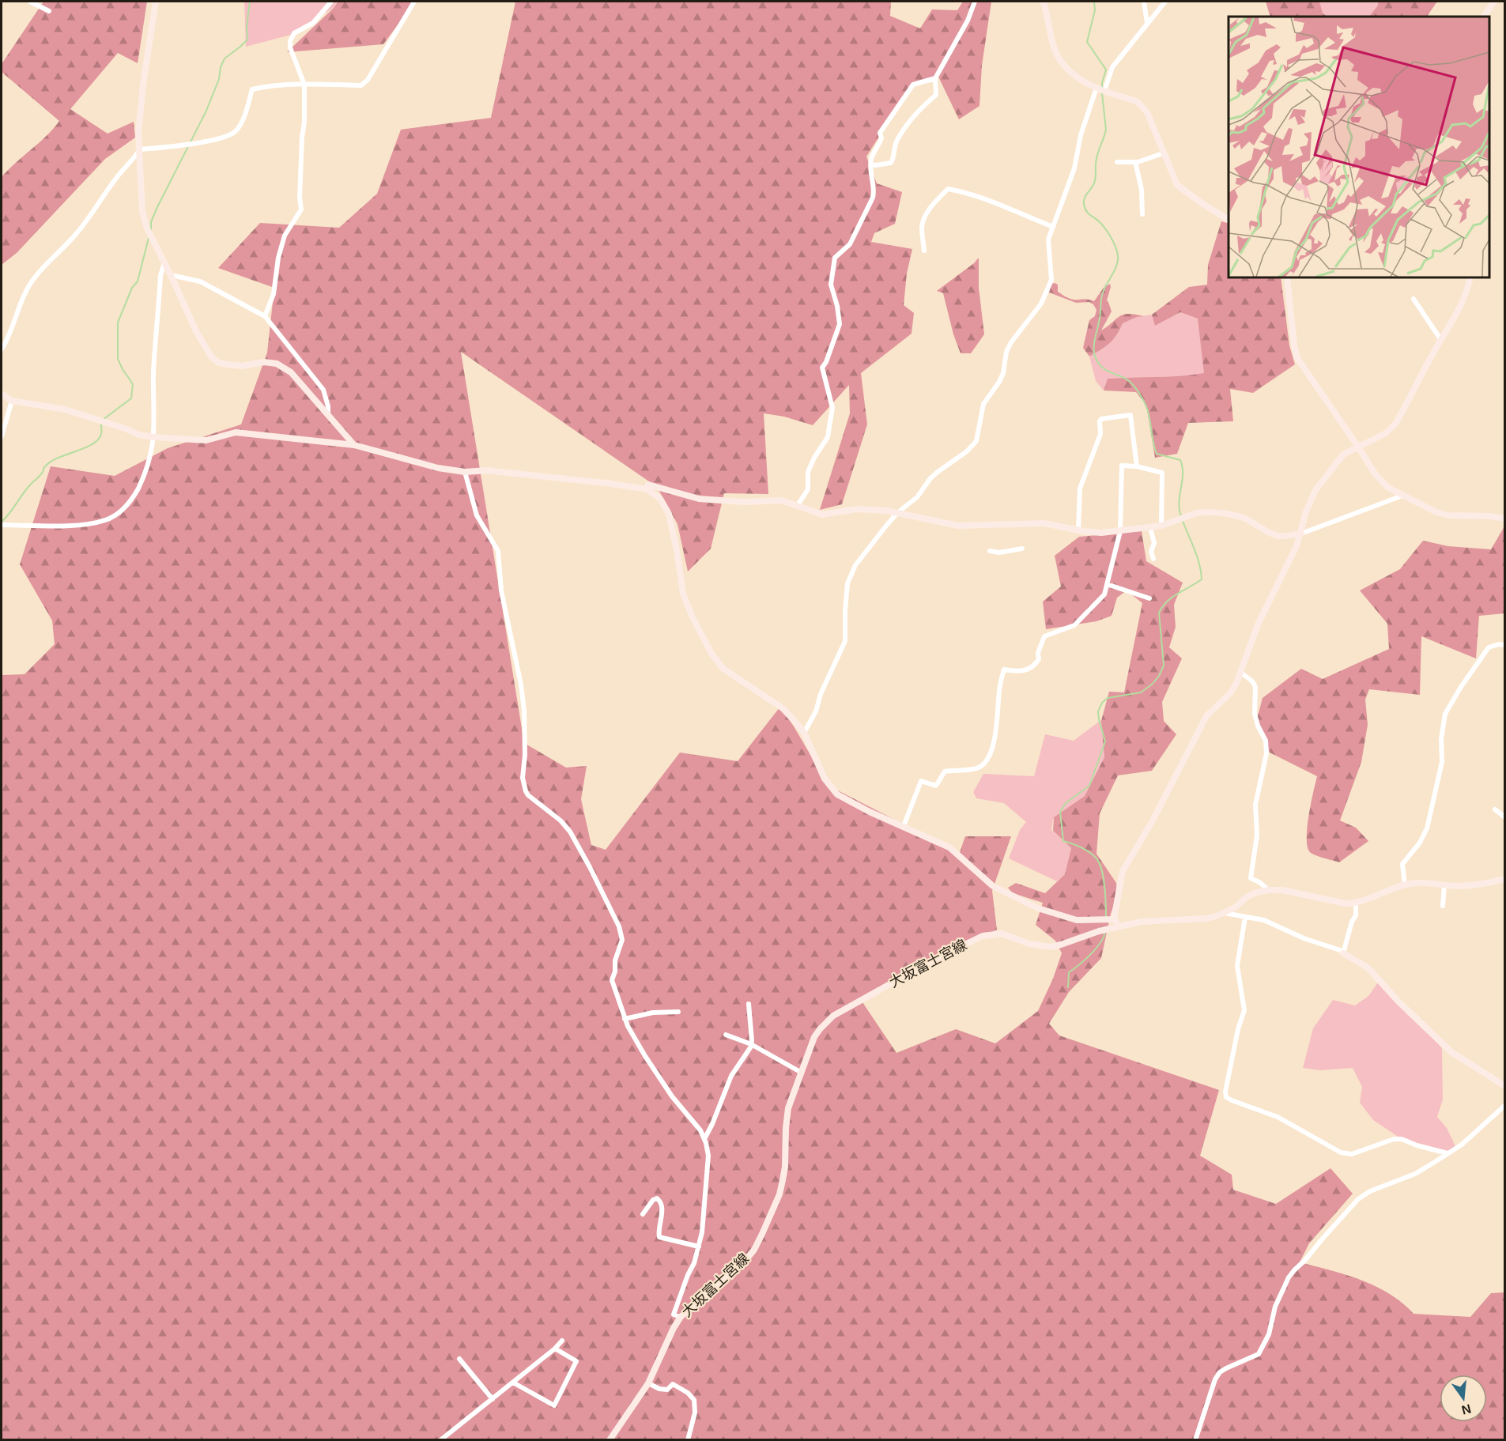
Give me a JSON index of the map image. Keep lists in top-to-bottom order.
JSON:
{
  "streets": {
    "street": ["大坂富士宮線"]
  },
  "north": "bottom"
}
